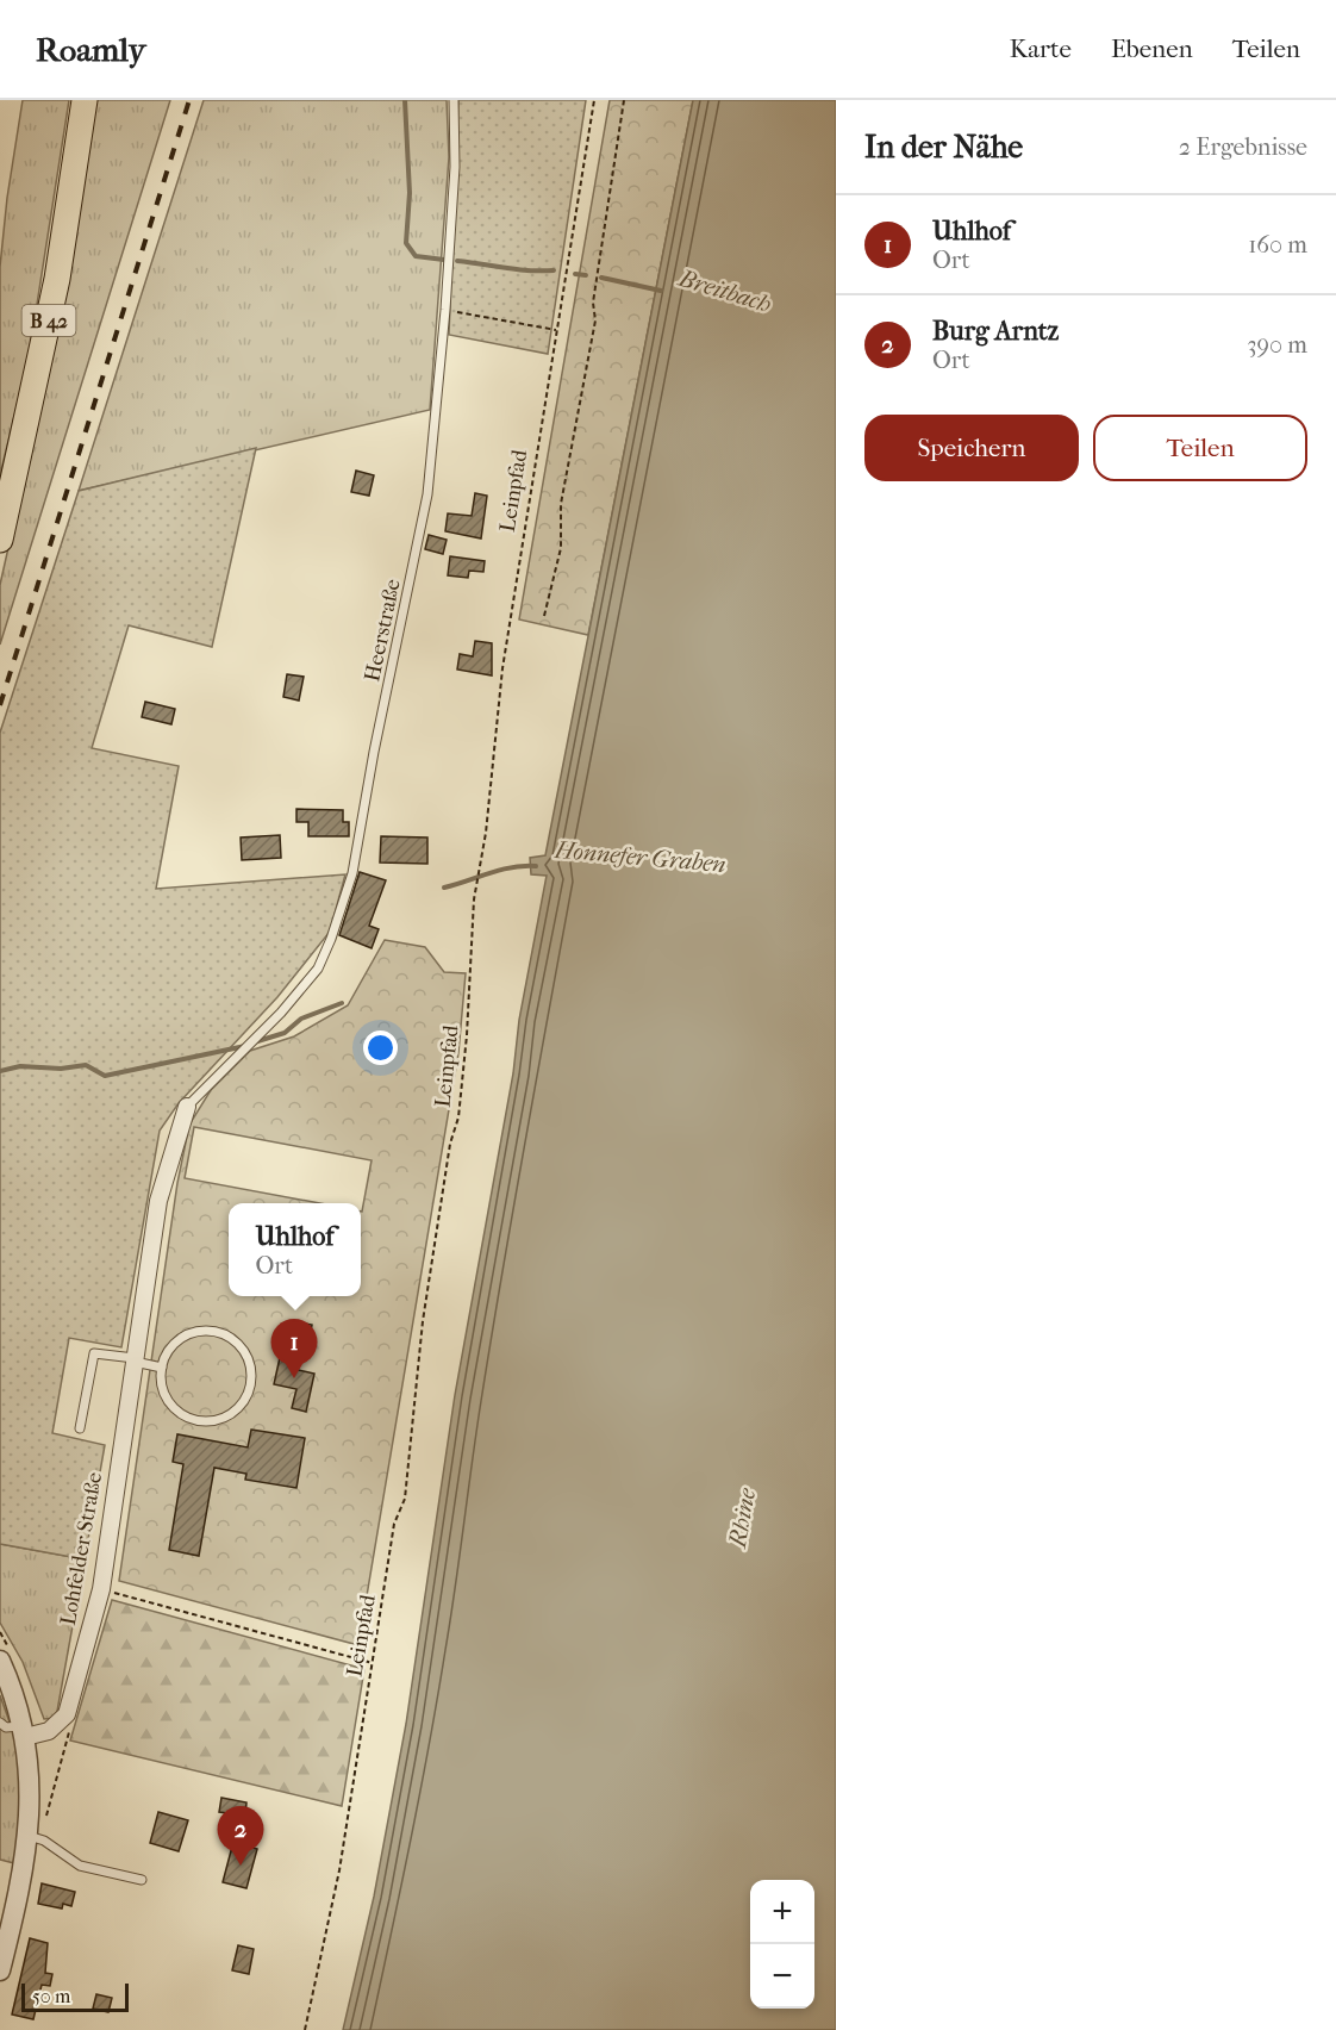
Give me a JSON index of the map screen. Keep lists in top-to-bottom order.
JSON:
{
  "streets": {
    "main road": ["B 42"],
    "street": ["Lohfelder Straße"],
    "lane": ["Heerstraße"],
    "path": ["Leinpfad"]
  },
  "crossings": [
    ["Heerstraße", "Lohfelder Straße"]
  ],
  "water": ["Breitbach", "Honnefer Graben", "Rhine"],
  "scale_bar": "50 m",
  "page": {
    "header": "Roamly",
    "nav": ["Karte", "Ebenen", "Teilen"],
    "heading": ["In der Nähe", "2 Ergebnisse"],
    "list": [
      {
        "mark": "1",
        "name": "Uhlhof",
        "note": "Ort",
        "value": "160 m"
      },
      {
        "mark": "2",
        "name": "Burg Arntz",
        "note": "Ort",
        "value": "390 m"
      }
    ],
    "buttons": ["Speichern", "Teilen"],
    "popup": ["Uhlhof", "Ort"],
    "pins": ["1", "2"],
    "map_buttons": ["+", "−"],
    "scale": "50 m"
  }
}
